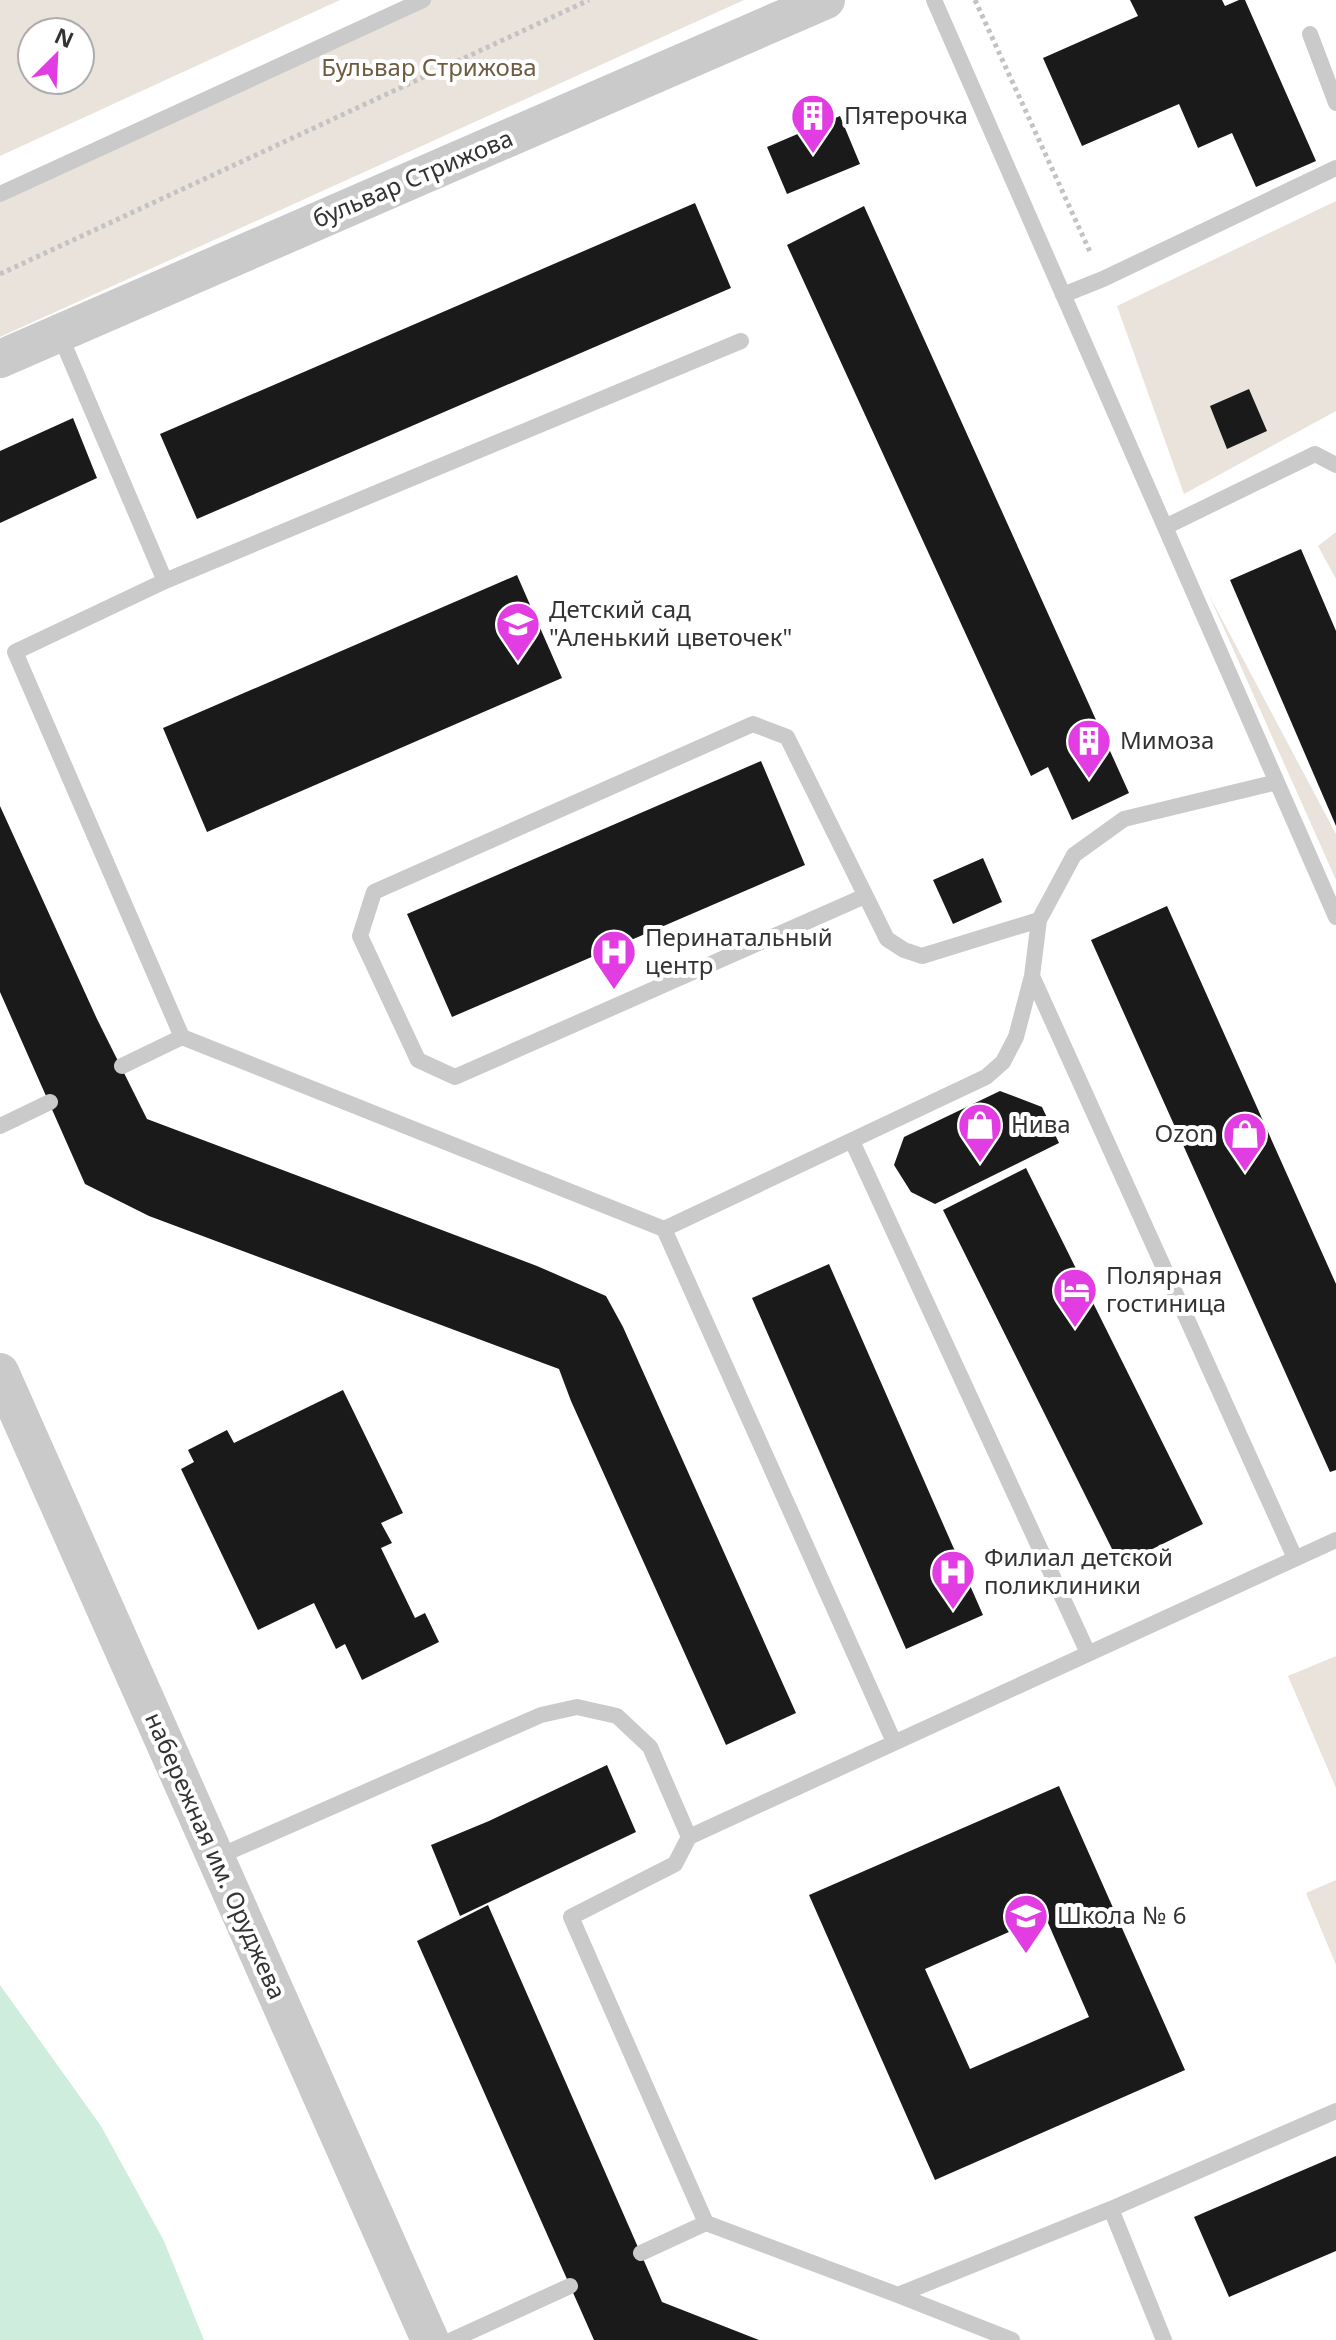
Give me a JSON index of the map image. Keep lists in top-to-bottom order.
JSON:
{
  "streets": {
    "street": ["бульвар Стрижова", "набережная им. Оруджева"]
  },
  "parks": ["Бульвар Стрижова"],
  "places": {
    "building": ["Пятерочка", "Мимоза"],
    "school or university": ["Детский сад \"Аленький цветочек\"", "Школа № 6"],
    "hospital": ["Перинатальный центр", "Филиал детской поликлиники"],
    "shop": ["Нива", "Ozon"],
    "hotel": ["Полярная гостиница"]
  },
  "north": "top right"
}
